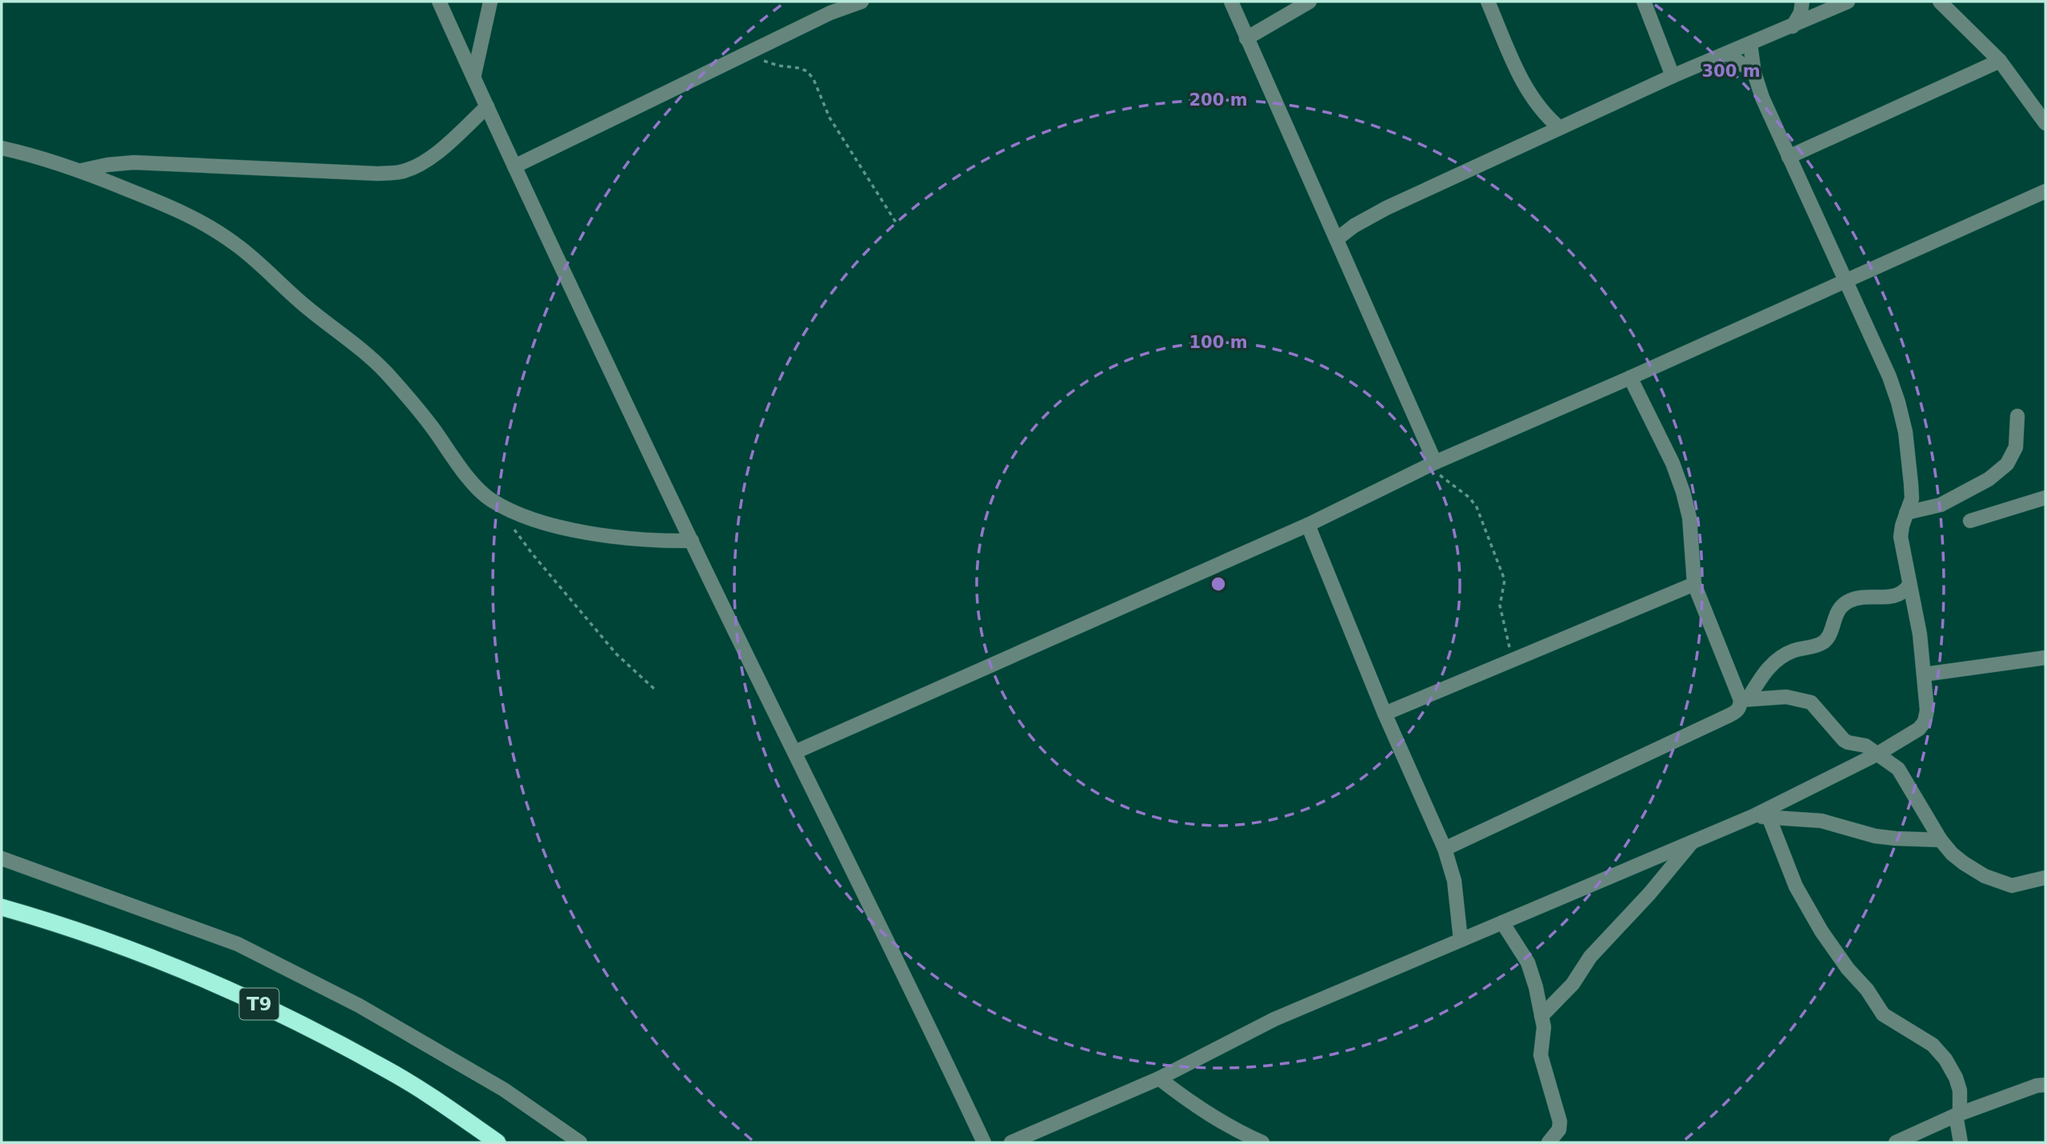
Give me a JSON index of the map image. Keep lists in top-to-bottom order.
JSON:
{
  "streets": {
    "highway": ["T9"]
  },
  "rings": ["300 m", "200 m", "100 m"]
}
